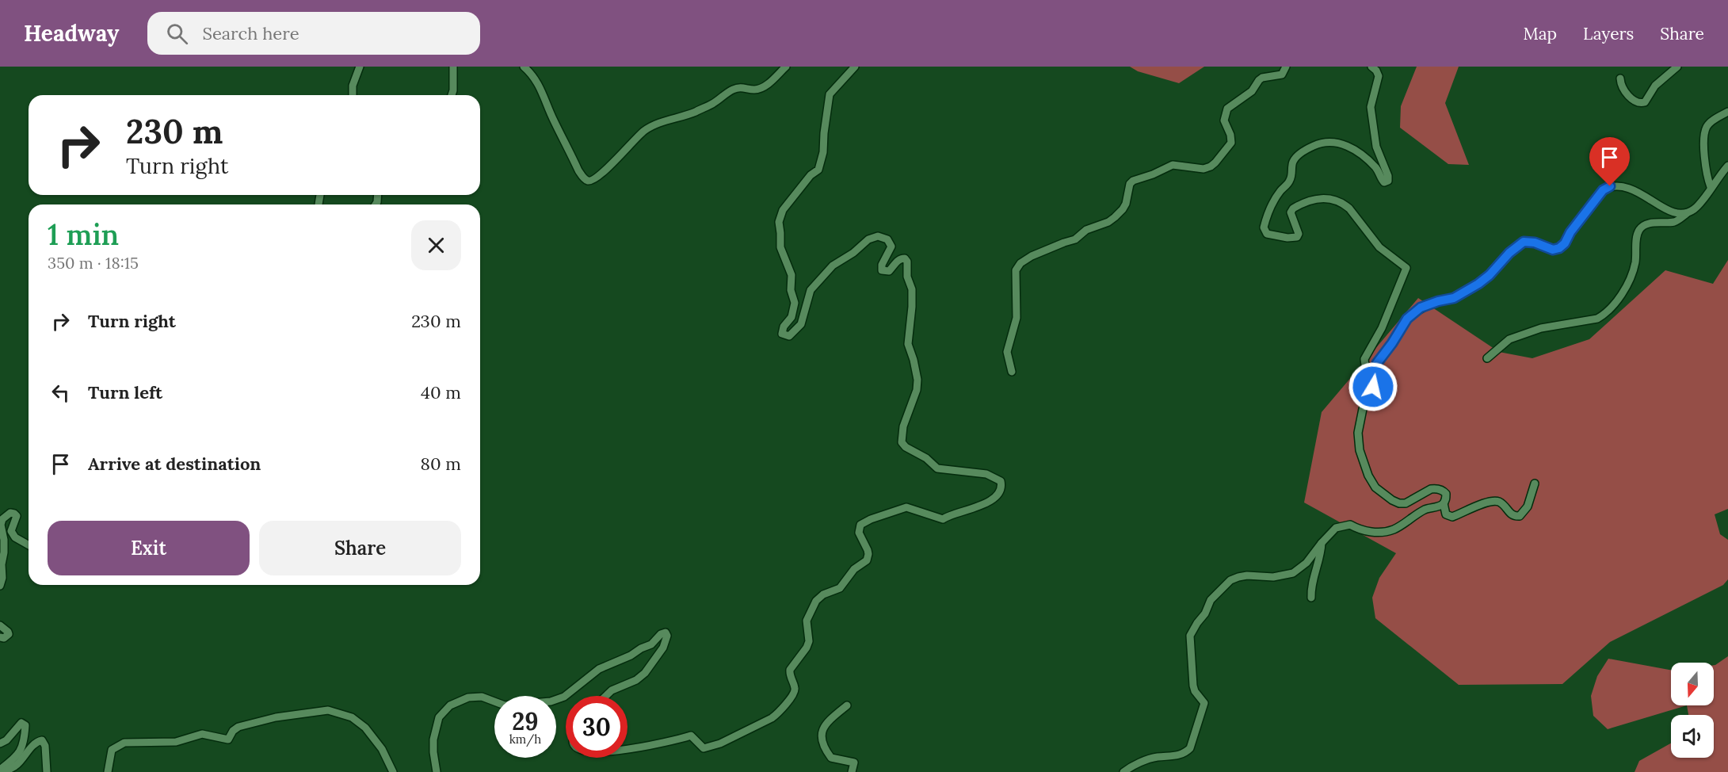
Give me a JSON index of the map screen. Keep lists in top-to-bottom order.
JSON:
{
  "north": "bottom",
  "page": {
    "header": "Headway",
    "search": "Search here",
    "nav": ["Map", "Layers", "Share"],
    "turn": ["230 m", "Turn right"],
    "heading": ["1 min", "350 m · 18:15"],
    "list": [
      {
        "name": "Turn right",
        "value": "230 m"
      },
      {
        "name": "Turn left",
        "value": "40 m"
      },
      {
        "name": "Arrive at destination",
        "value": "80 m"
      }
    ],
    "buttons": ["Exit", "Share"],
    "speed": "29 km/h",
    "limit": "30"
  }
}
